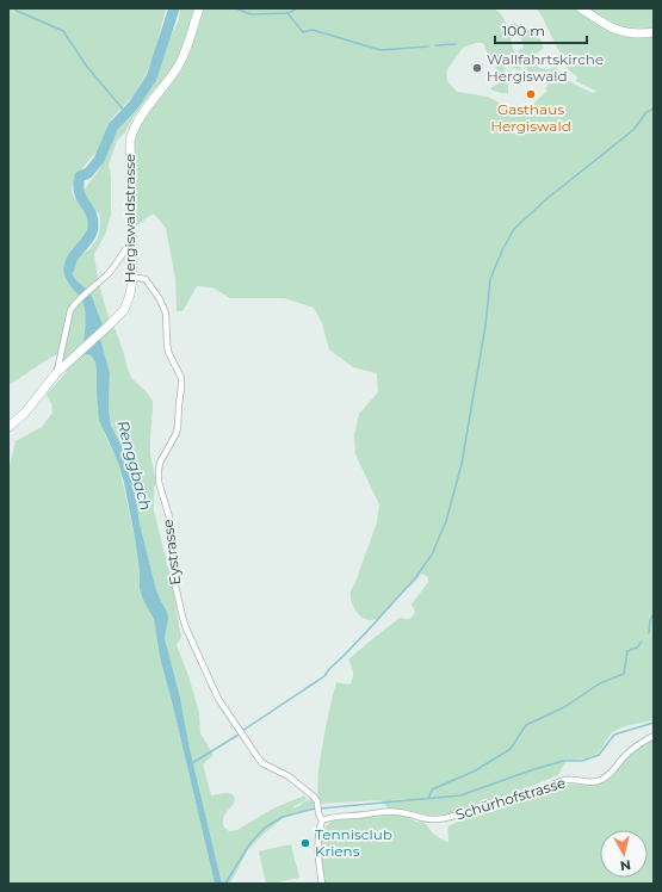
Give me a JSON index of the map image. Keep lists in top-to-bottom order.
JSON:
{
  "streets": {
    "street": ["Hergiswaldstrasse", "Eystrasse", "Schürhofstrasse"]
  },
  "crossings": [
    ["Hergiswaldstrasse", "Eystrasse"],
    ["Eystrasse", "Schürhofstrasse"]
  ],
  "water": ["Renggbach"],
  "places": ["Wallfahrtskirche Hergiswald", "Gasthaus Hergiswald", "Tennisclub Kriens"],
  "scale_bar": "100 m",
  "north": "bottom"
}
